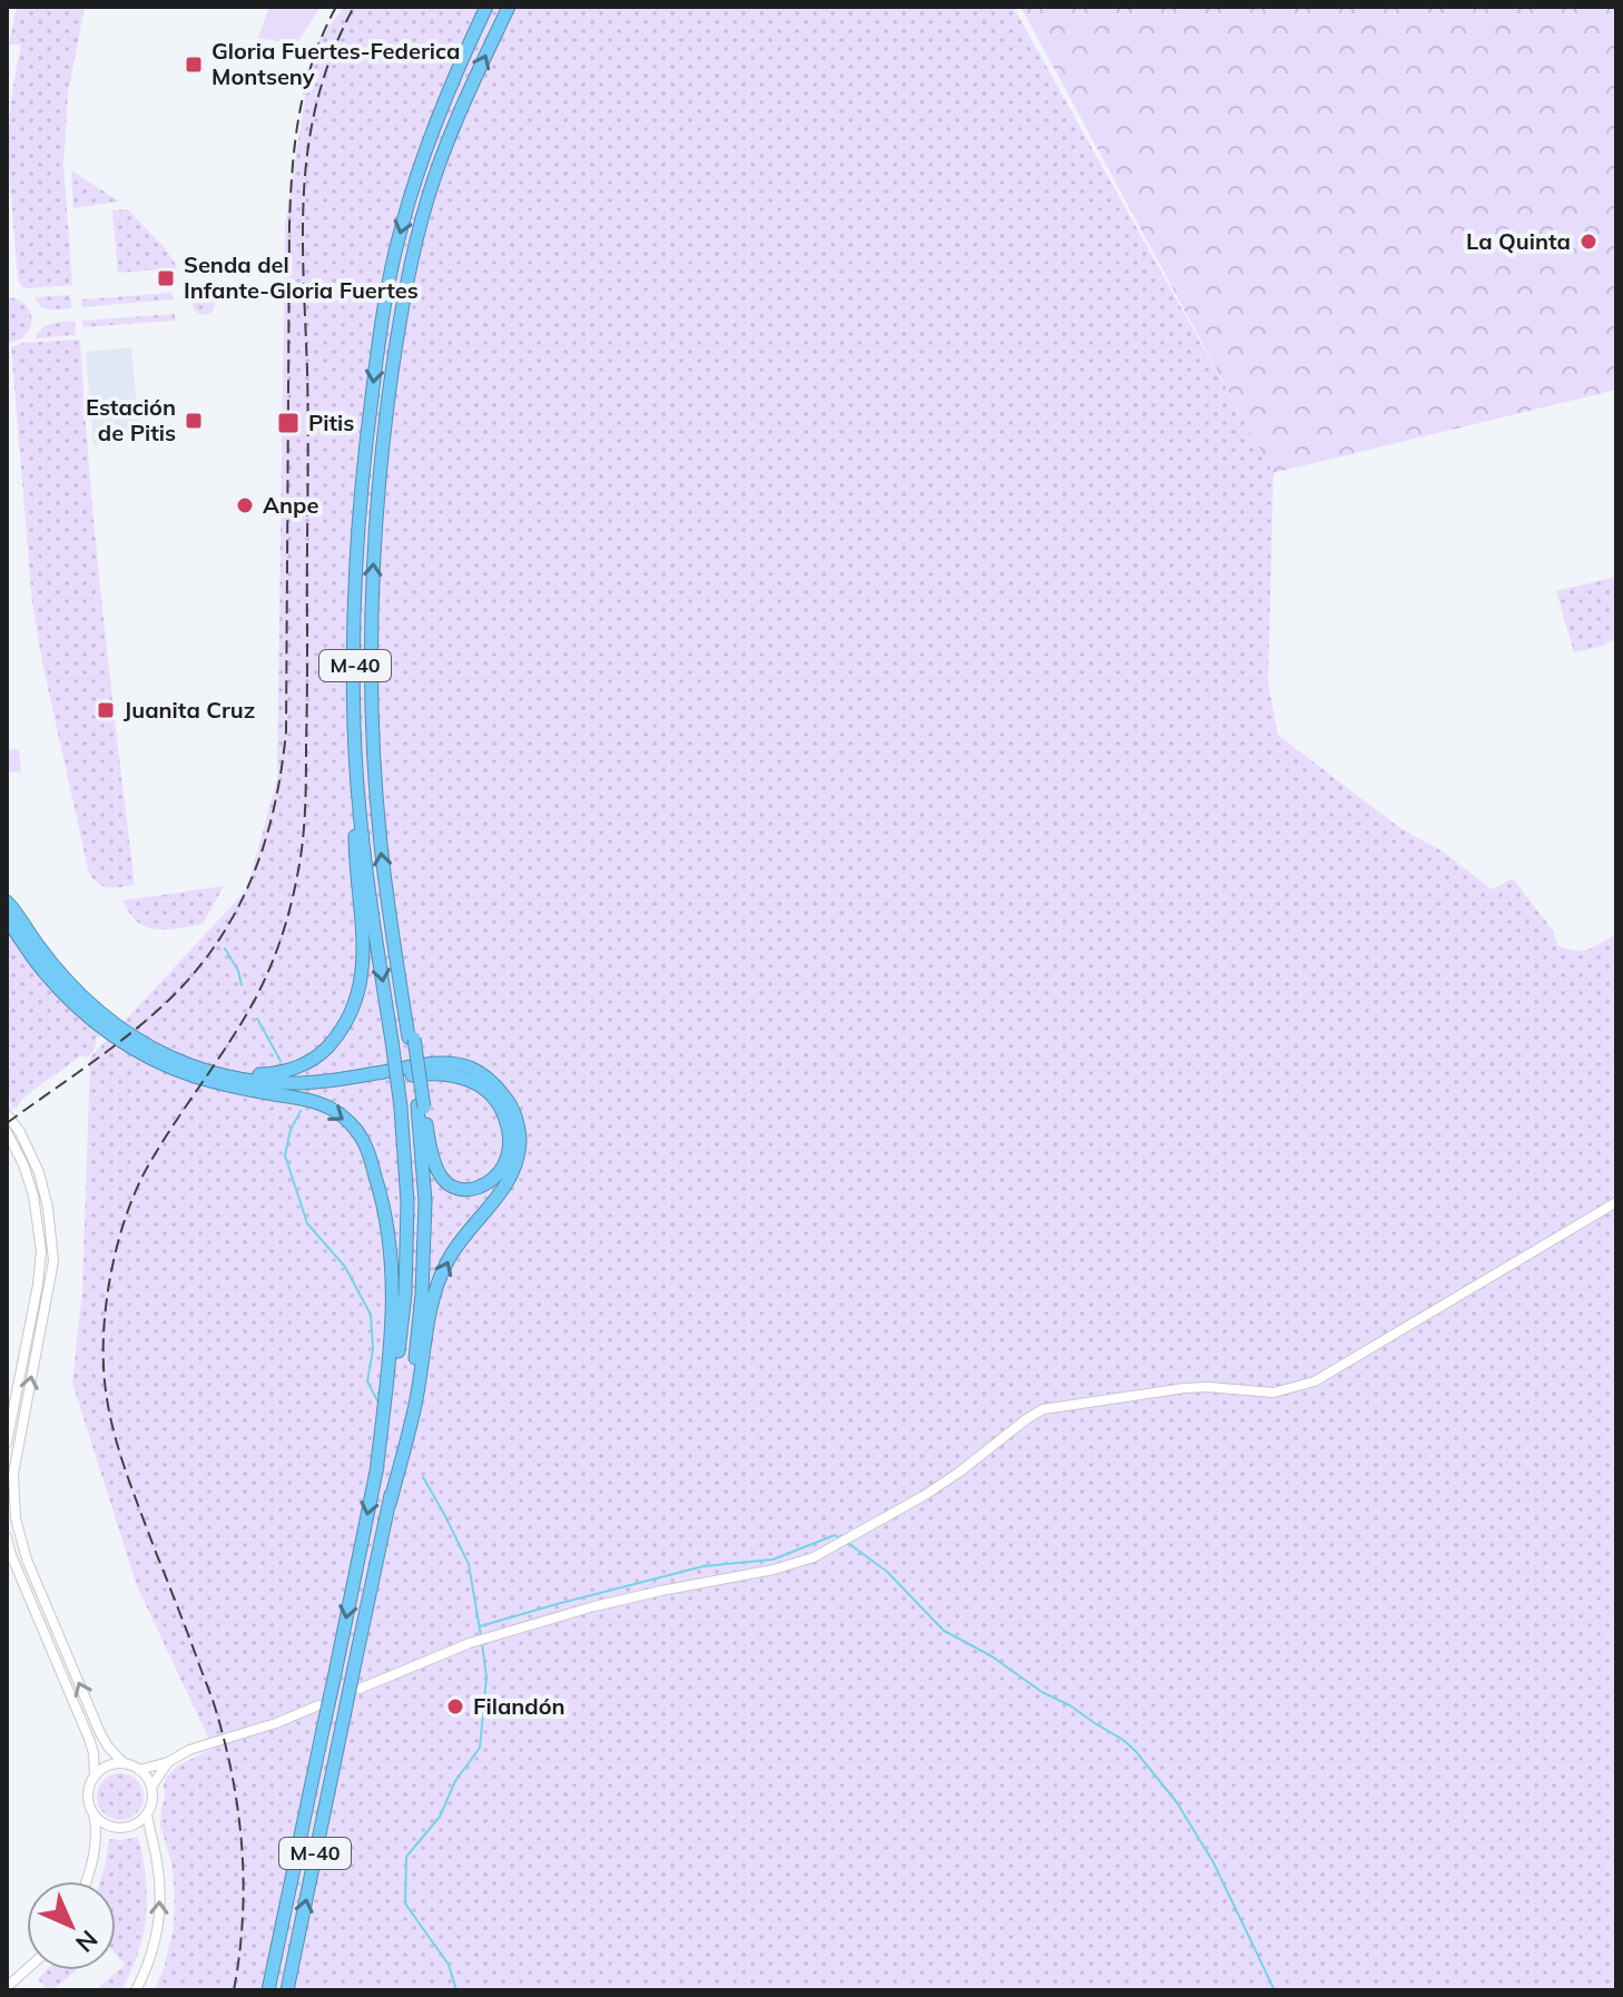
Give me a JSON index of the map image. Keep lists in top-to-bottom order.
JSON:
{
  "streets": {
    "highway": ["M-40"]
  },
  "places": {
    "transit": [
      "Gloria Fuertes-Federica Montseny",
      "Senda del Infante-Gloria Fuertes",
      "Estación de Pitis",
      "Pitis",
      "Juanita Cruz"
    ],
    "other": ["La Quinta", "Anpe", "Filandón"]
  },
  "north": "bottom right"
}
